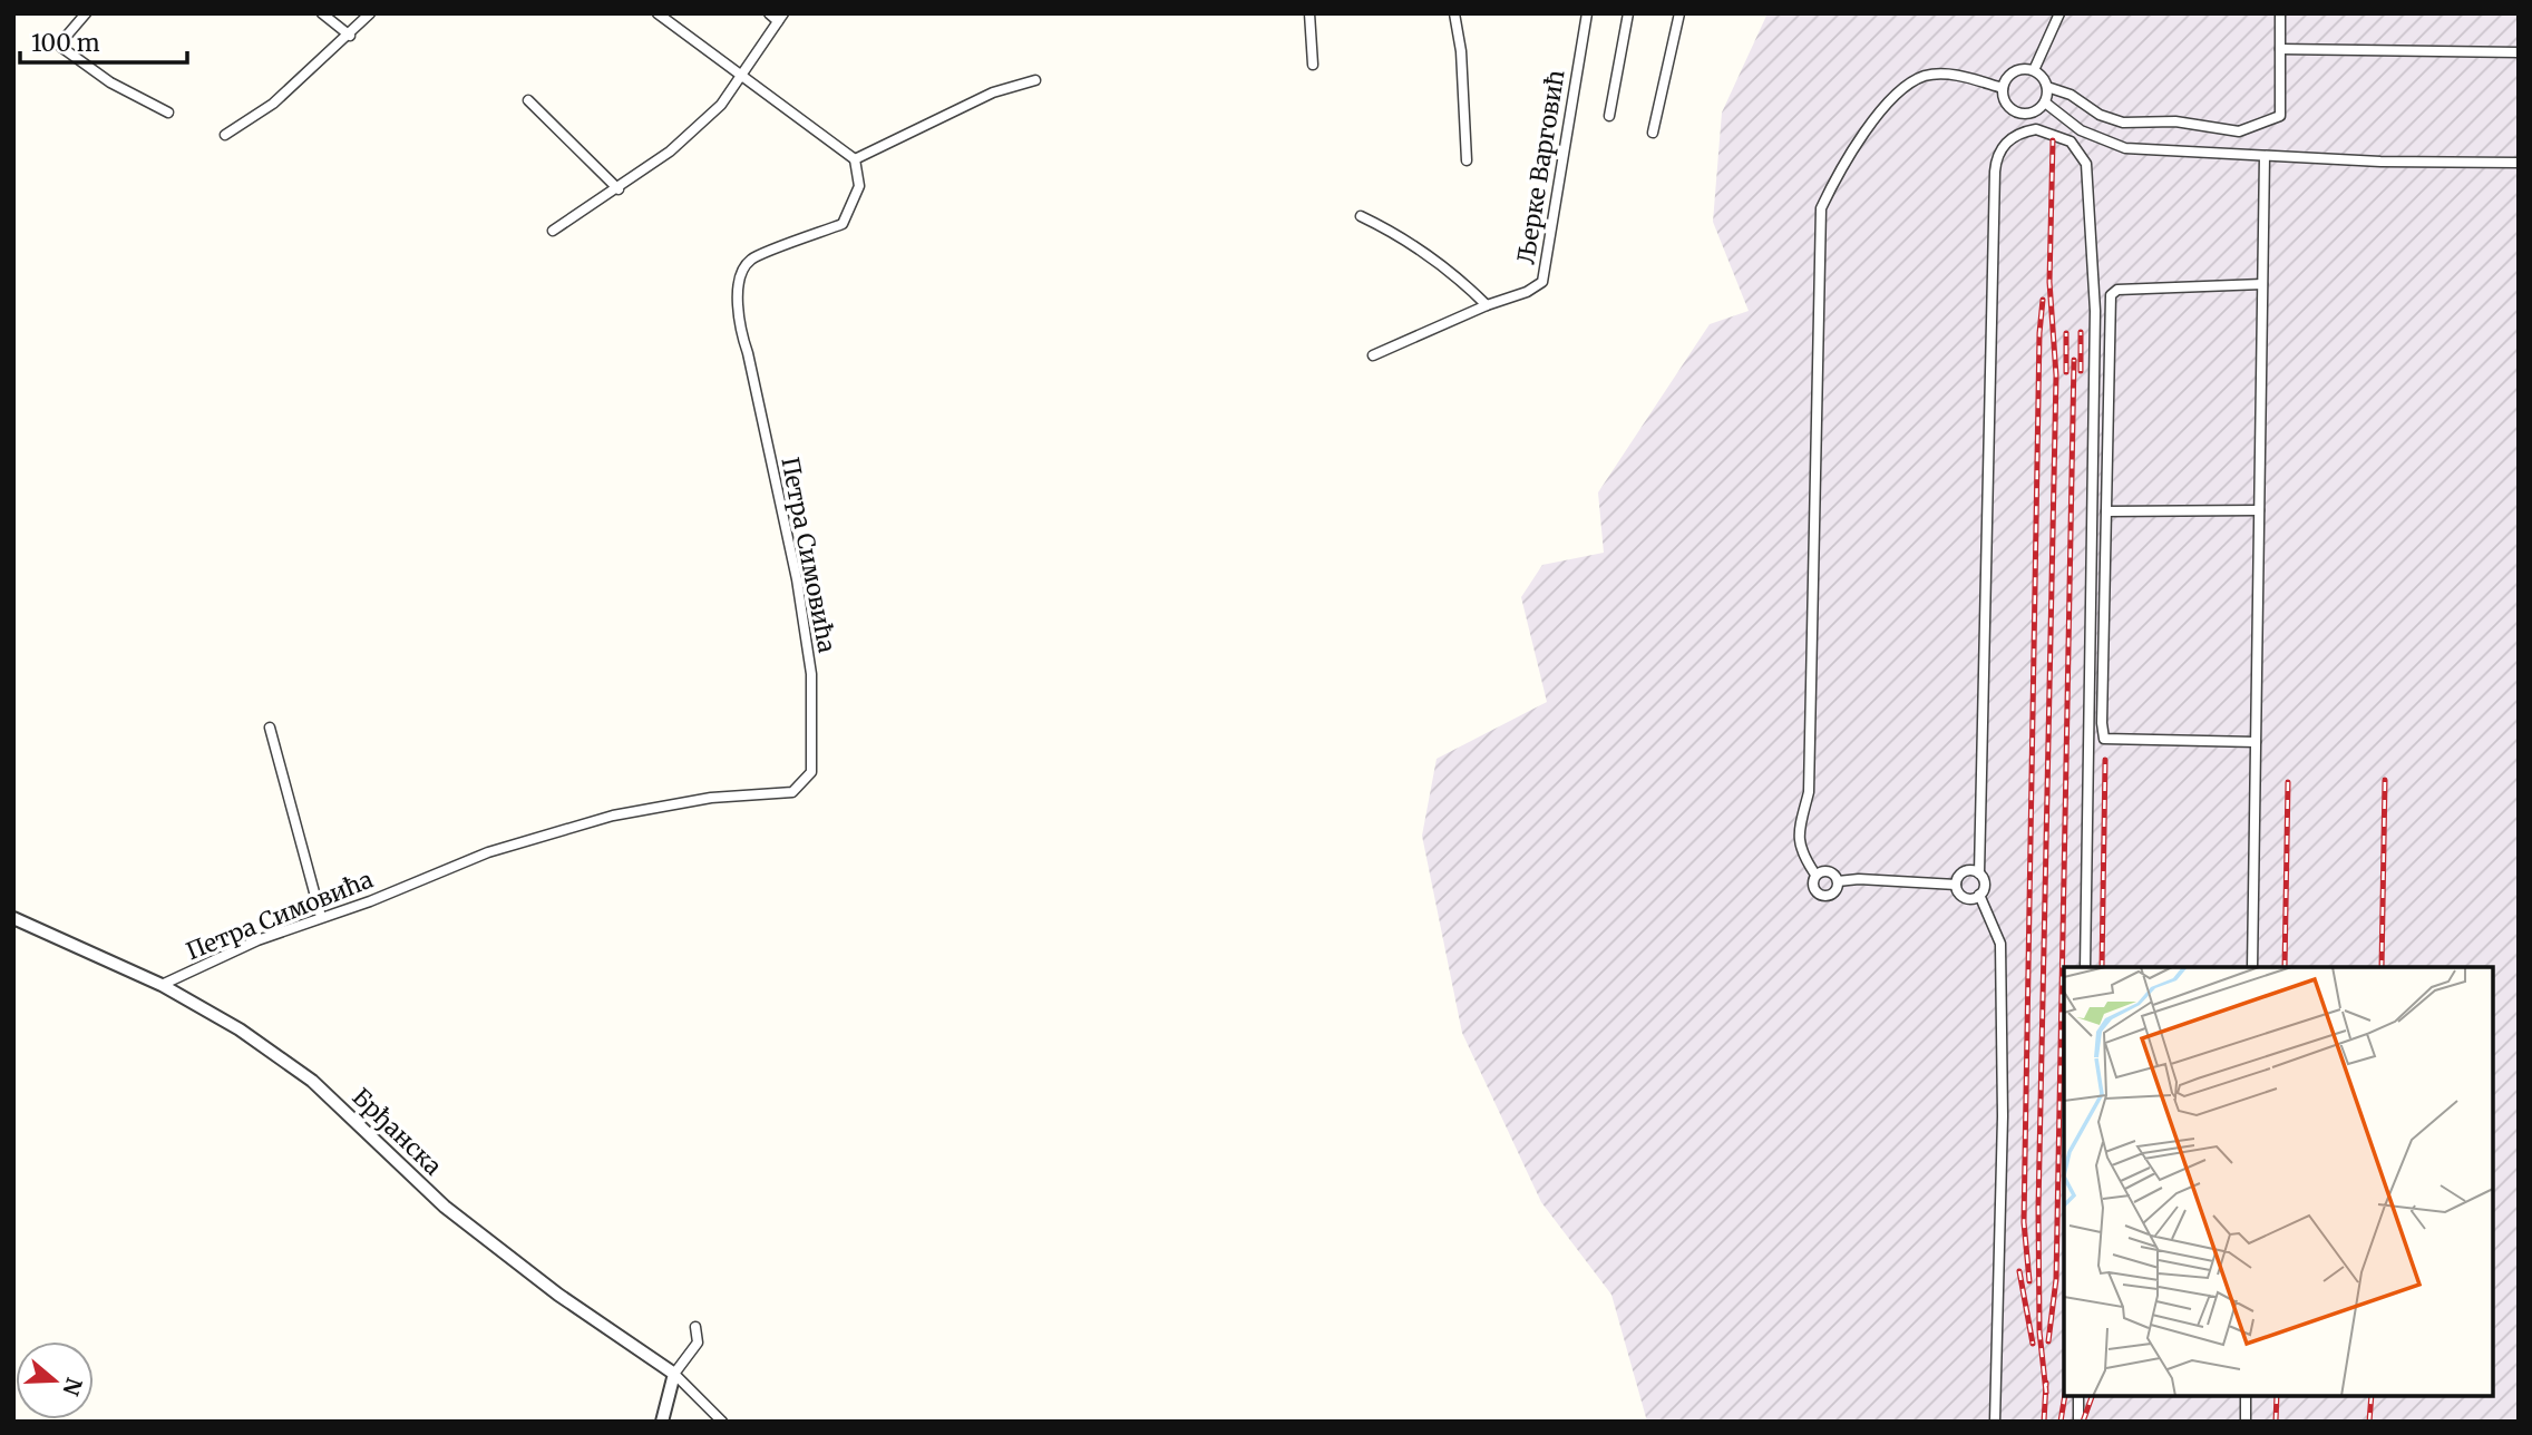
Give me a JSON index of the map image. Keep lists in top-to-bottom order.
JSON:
{
  "streets": {
    "street": ["Љерке Варговић", "Петра Симовића", "Брђанска"]
  },
  "crossings": [
    ["Петра Симовића", "Брђанска"]
  ],
  "scale_bar": "100 m",
  "north": "right"
}
